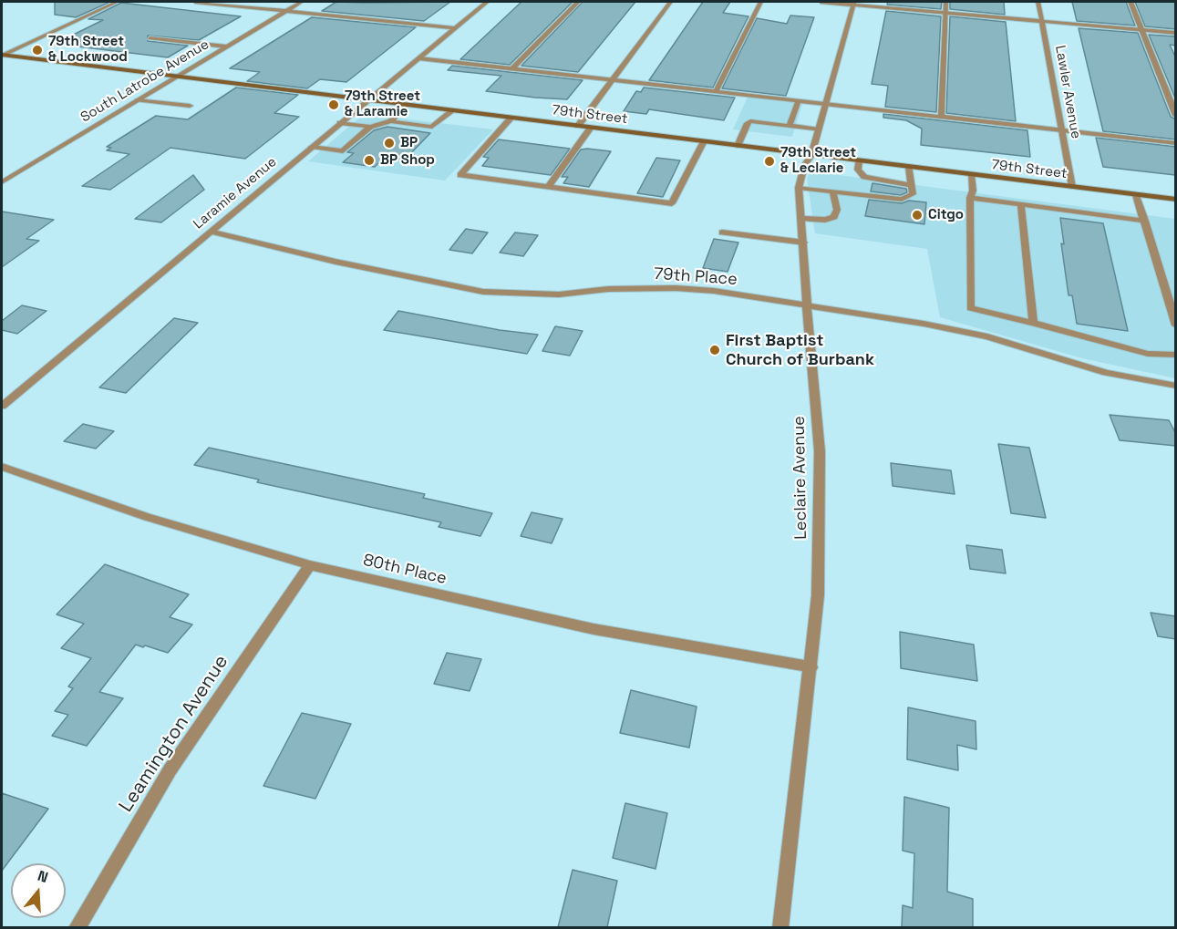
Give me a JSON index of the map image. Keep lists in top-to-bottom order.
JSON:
{
  "streets": {
    "main road": ["79th Street"],
    "street": [
      "South Latrobe Avenue",
      "Lawler Avenue",
      "Laramie Avenue",
      "79th Place",
      "Leclaire Avenue",
      "80th Place",
      "Leamington Avenue"
    ]
  },
  "crossings": [
    ["South Latrobe Avenue", "79th Street"],
    ["Lawler Avenue", "79th Street"],
    ["79th Street", "Laramie Avenue"],
    ["79th Street", "Leclaire Avenue"],
    ["Laramie Avenue", "79th Place"],
    ["79th Place", "Leclaire Avenue"],
    ["Leclaire Avenue", "80th Place"],
    ["80th Place", "Leamington Avenue"]
  ],
  "places": [
    "79th Street & Lockwood",
    "79th Street & Laramie",
    "BP",
    "BP Shop",
    "79th Street & Leclarie",
    "Citgo",
    "First Baptist Church of Burbank"
  ],
  "north": "top"
}
